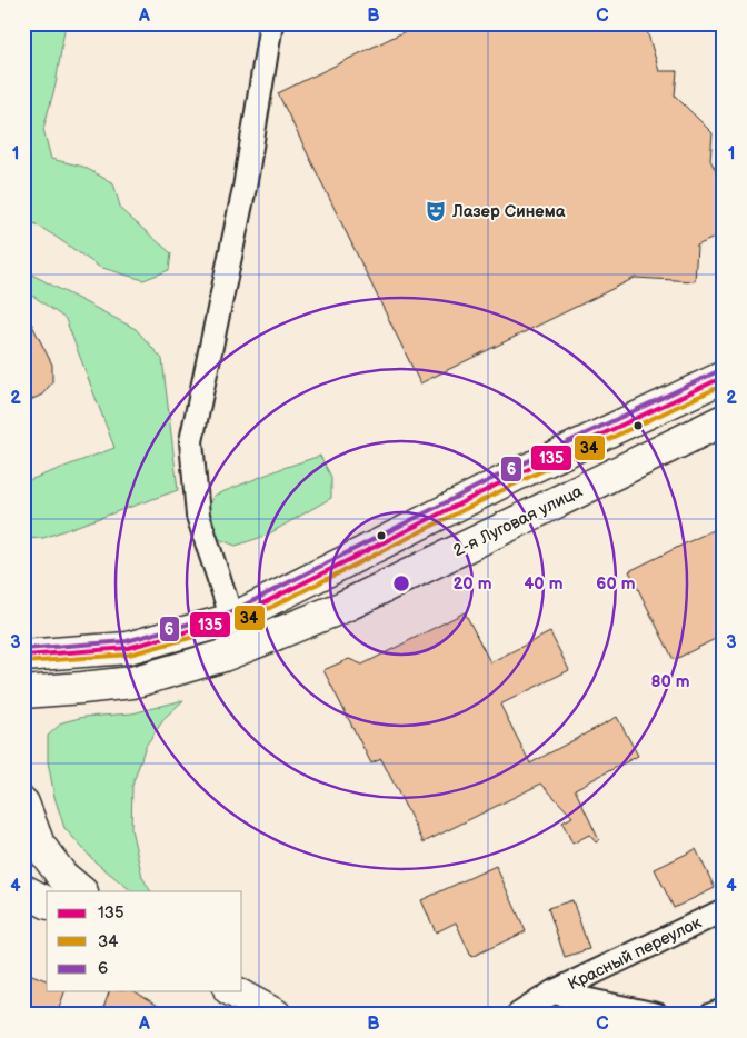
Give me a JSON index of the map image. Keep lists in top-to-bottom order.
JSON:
{
  "streets": {
    "main road": ["2-я Луговая улица"],
    "street": ["Красный переулок"]
  },
  "places": {
    "theatre": ["Лазер Синема"]
  },
  "lines": ["transit line 6", "transit line 135", "transit line 34"],
  "legend": ["135", "34", "6"],
  "grid": {
    "columns": ["A", "B", "C"],
    "rows": [
      "1",
      "2",
      "3",
      "4"
    ]
  },
  "rings": [
    "20 m",
    "40 m",
    "60 m",
    "80 m"
  ]
}
